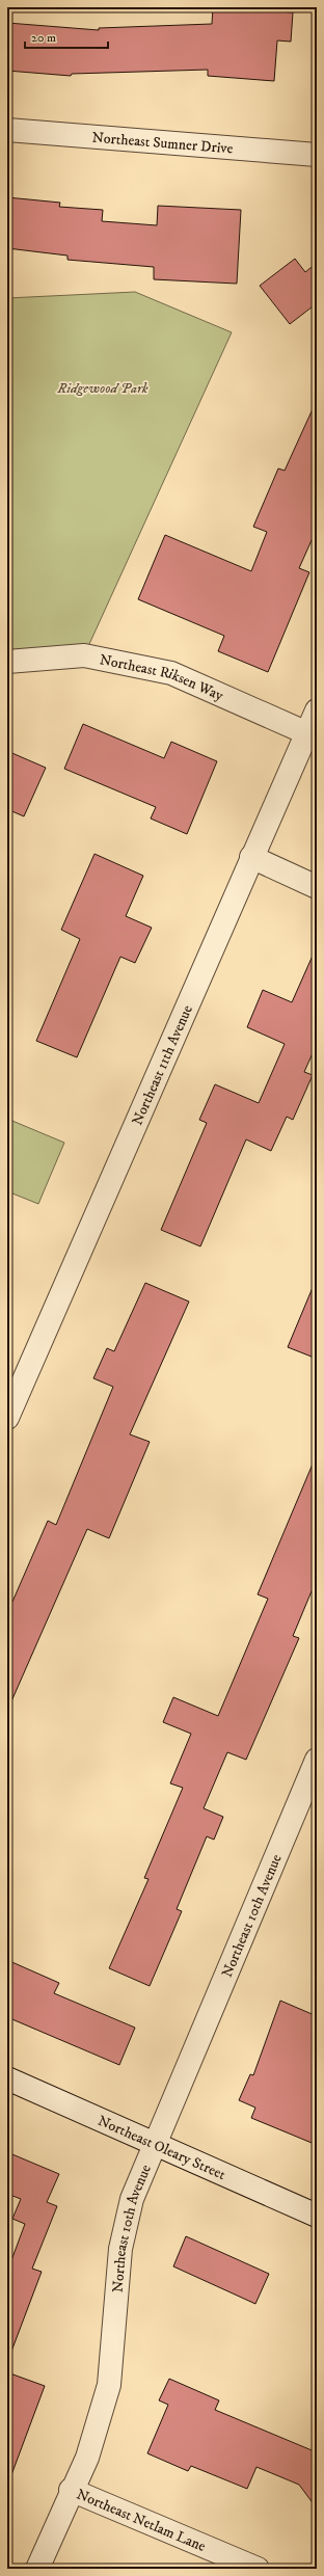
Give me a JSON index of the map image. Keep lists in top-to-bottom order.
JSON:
{
  "streets": {
    "street": [
      "Northeast Sumner Drive",
      "Northeast Riksen Way",
      "Northeast 11th Avenue",
      "Northeast 10th Avenue",
      "Northeast Oleary Street",
      "Northeast Netlam Lane"
    ]
  },
  "crossings": [
    ["Northeast Riksen Way", "Northeast 11th Avenue"],
    ["Northeast 10th Avenue", "Northeast Oleary Street"],
    ["Northeast 10th Avenue", "Northeast Netlam Lane"]
  ],
  "parks": ["Ridgewood Park"],
  "scale_bar": "20 m"
}
